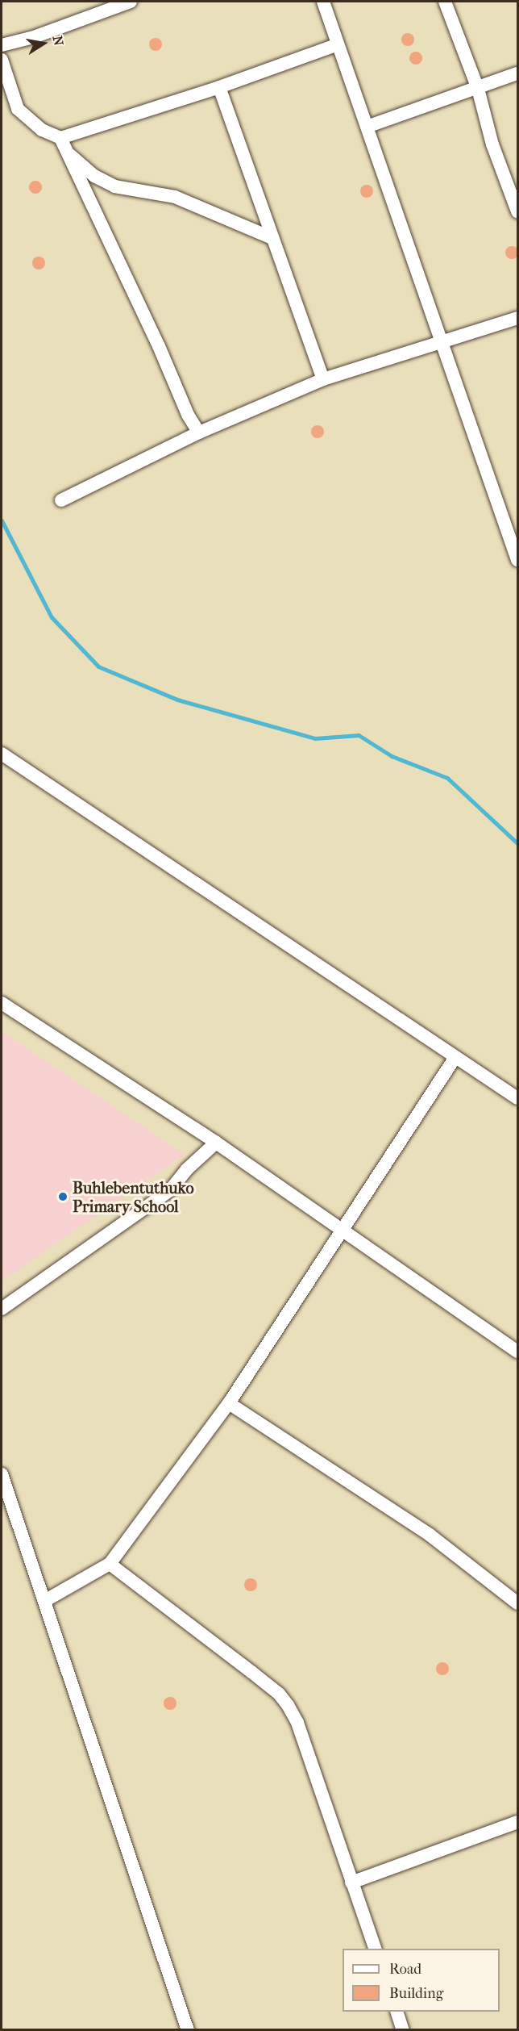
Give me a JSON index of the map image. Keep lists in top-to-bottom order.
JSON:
{
  "places": ["Buhlebentuthuko Primary School"],
  "legend": ["Road", "Building"],
  "north": "right"
}
